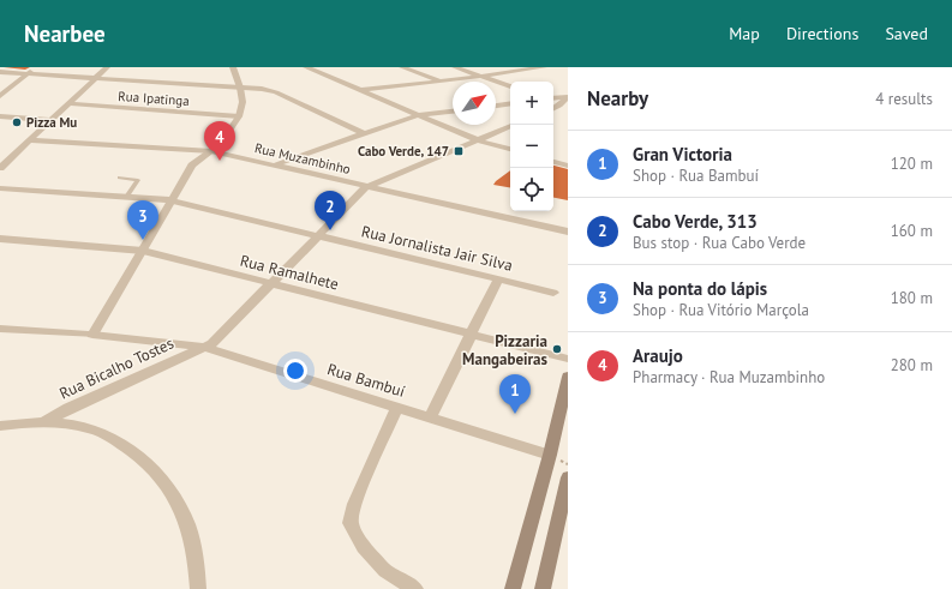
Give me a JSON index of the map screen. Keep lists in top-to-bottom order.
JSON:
{
  "streets": {
    "street": [
      "Rua Ipatinga",
      "Rua Muzambinho",
      "Rua Jornalista Jair Silva",
      "Rua Ramalhete",
      "Rua Bicalho Tostes",
      "Rua Bambuí"
    ]
  },
  "crossings": [
    ["Rua Muzambinho", "Rua Bicalho Tostes"],
    ["Rua Jornalista Jair Silva", "Rua Bicalho Tostes"],
    ["Rua Ramalhete", "Rua Bicalho Tostes"],
    ["Rua Bicalho Tostes", "Rua Bambuí"]
  ],
  "places": {
    "other": ["Pizza Mu", "Pizzaria Mangabeiras"],
    "transit": ["Cabo Verde, 147"]
  },
  "north": "top right",
  "page": {
    "header": "Nearbee",
    "nav": ["Map", "Directions", "Saved"],
    "heading": ["Nearby", "4 results"],
    "map_buttons": ["+", "−"],
    "pins": [
      "4",
      "2",
      "3",
      "1"
    ],
    "list": [
      {
        "mark": "1",
        "name": "Gran Victoria",
        "note": "Shop · Rua Bambuí",
        "value": "120 m"
      },
      {
        "mark": "2",
        "name": "Cabo Verde, 313",
        "note": "Bus stop · Rua Cabo Verde",
        "value": "160 m"
      },
      {
        "mark": "3",
        "name": "Na ponta do lápis",
        "note": "Shop · Rua Vitório Marçola",
        "value": "180 m"
      },
      {
        "mark": "4",
        "name": "Araujo",
        "note": "Pharmacy · Rua Muzambinho",
        "value": "280 m"
      }
    ]
  }
}
